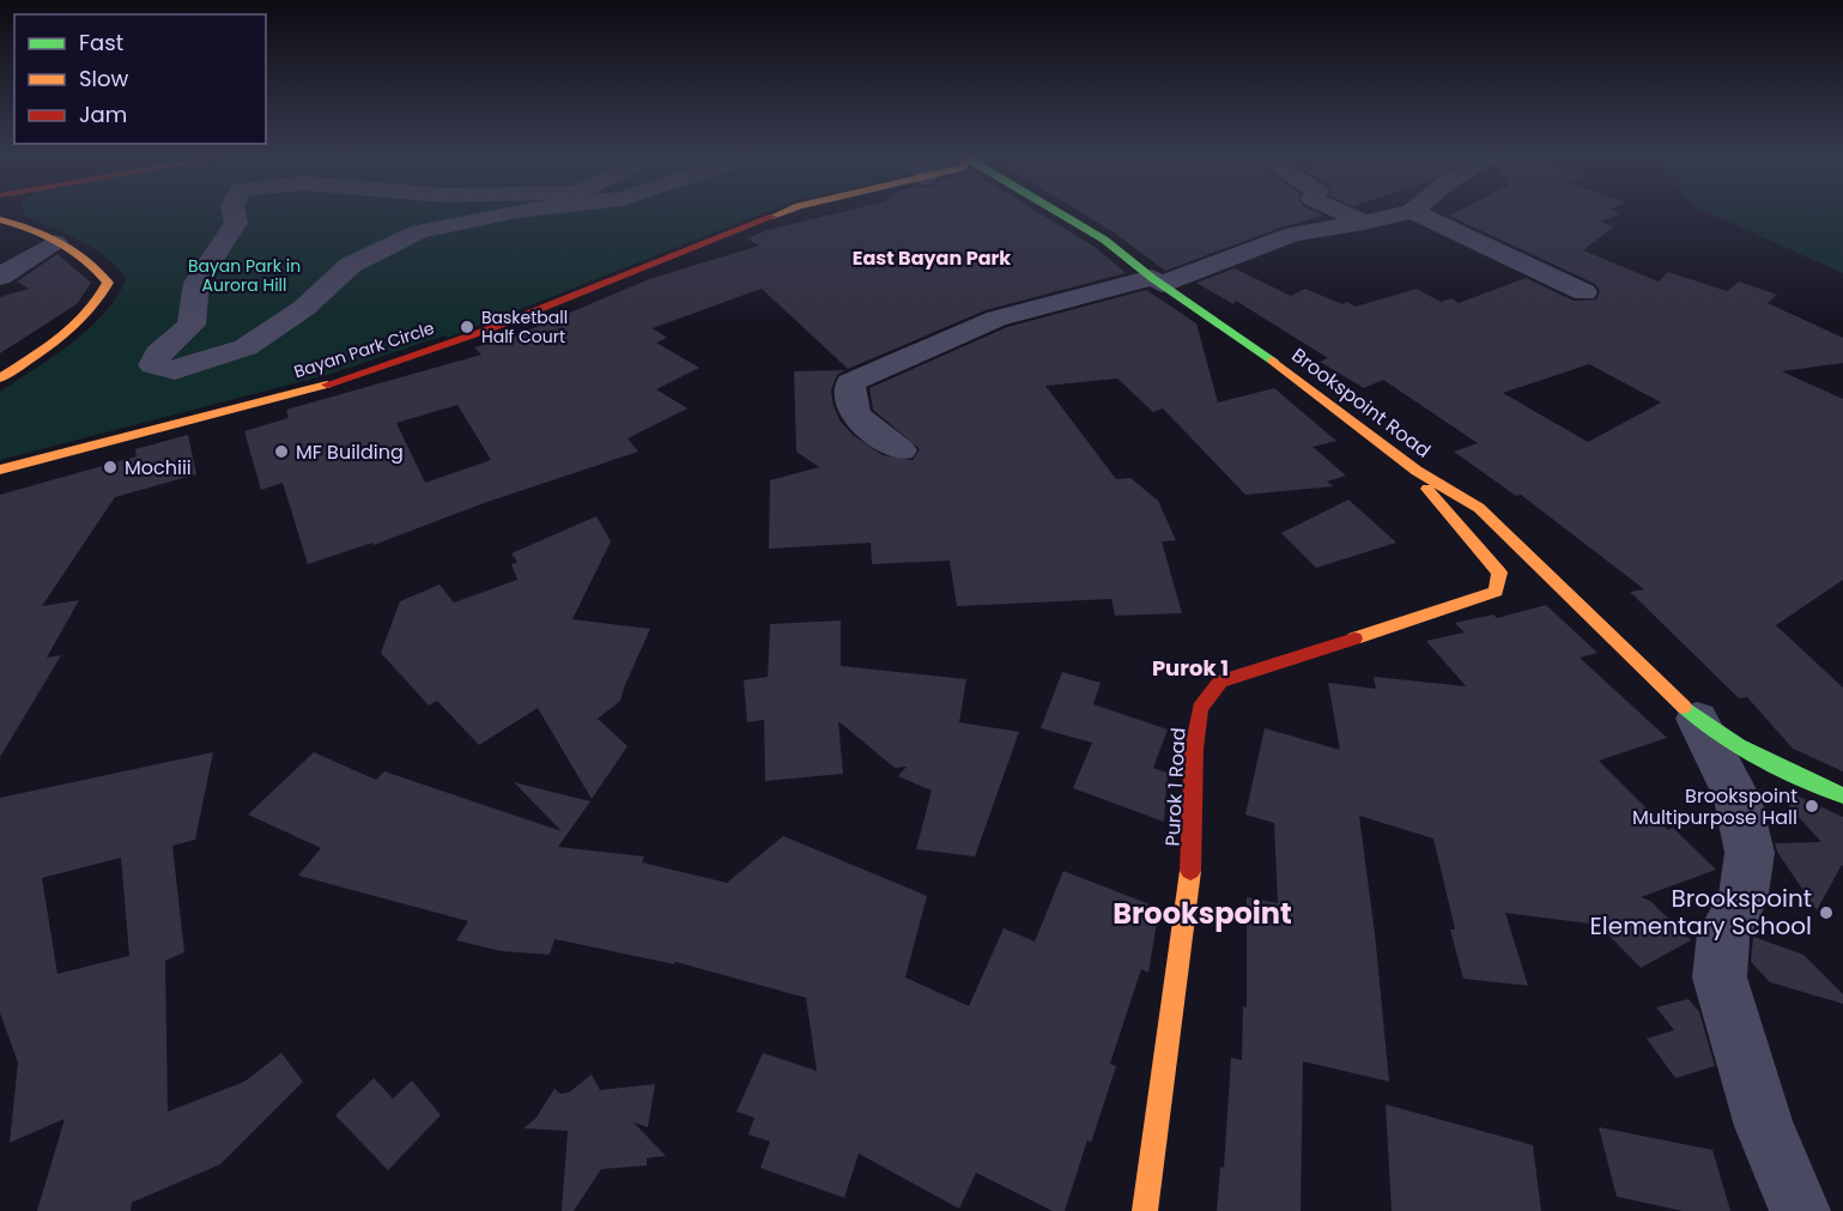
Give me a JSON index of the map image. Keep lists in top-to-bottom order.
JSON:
{
  "streets": {
    "street": ["Bayan Park Circle", "Brookspoint Road", "Purok 1 Road"]
  },
  "crossings": [
    ["Brookspoint Road", "Purok 1 Road"]
  ],
  "districts": ["East Bayan Park", "Purok 1", "Brookspoint"],
  "parks": ["Bayan Park in Aurora Hill"],
  "places": [
    "Basketball Half Court",
    "MF Building",
    "Mochiii",
    "Brookspoint Multipurpose Hall",
    "Brookspoint Elementary School"
  ],
  "legend": ["Fast", "Slow", "Jam"]
}
